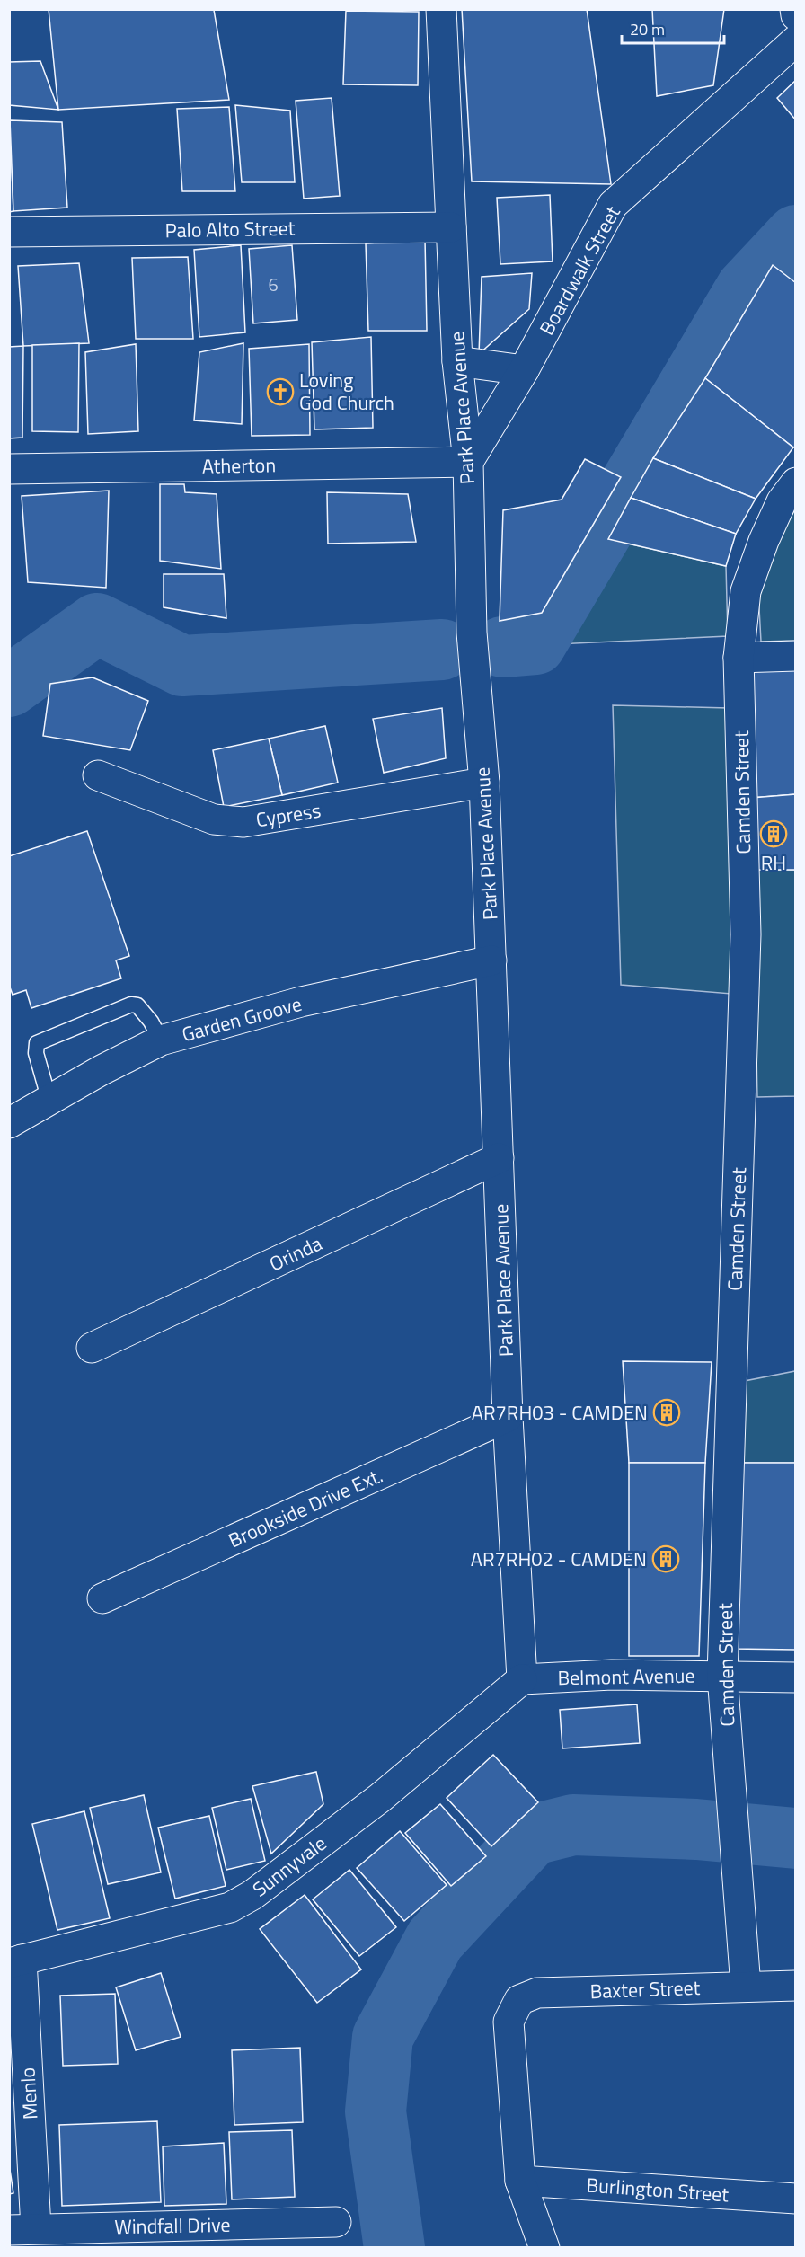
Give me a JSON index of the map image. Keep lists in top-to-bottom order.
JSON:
{
  "streets": {
    "street": [
      "Palo Alto Street",
      "Boardwalk Street",
      "Park Place Avenue",
      "Atherton",
      "Camden Street",
      "Cypress",
      "Garden Groove",
      "Orinda",
      "Brookside Drive Ext.",
      "Belmont Avenue",
      "Sunnyvale",
      "Baxter Street",
      "Menlo",
      "Burlington Street",
      "Windfall Drive"
    ]
  },
  "crossings": [
    ["Palo Alto Street", "Park Place Avenue"],
    ["Boardwalk Street", "Park Place Avenue"],
    ["Boardwalk Street", "Atherton"],
    ["Park Place Avenue", "Atherton"],
    ["Park Place Avenue", "Cypress"],
    ["Park Place Avenue", "Garden Groove"],
    ["Park Place Avenue", "Orinda"],
    ["Park Place Avenue", "Brookside Drive Ext."],
    ["Park Place Avenue", "Belmont Avenue"],
    ["Park Place Avenue", "Sunnyvale"],
    ["Camden Street", "Belmont Avenue"],
    ["Camden Street", "Baxter Street"],
    ["Belmont Avenue", "Sunnyvale"],
    ["Sunnyvale", "Menlo"],
    ["Baxter Street", "Burlington Street"],
    ["Menlo", "Windfall Drive"]
  ],
  "places": {
    "church": ["Loving God Church"],
    "building": ["RH", "AR7RH03 - CAMDEN", "AR7RH02 - CAMDEN"]
  },
  "house_numbers": ["6"],
  "scale_bar": "20 m"
}
